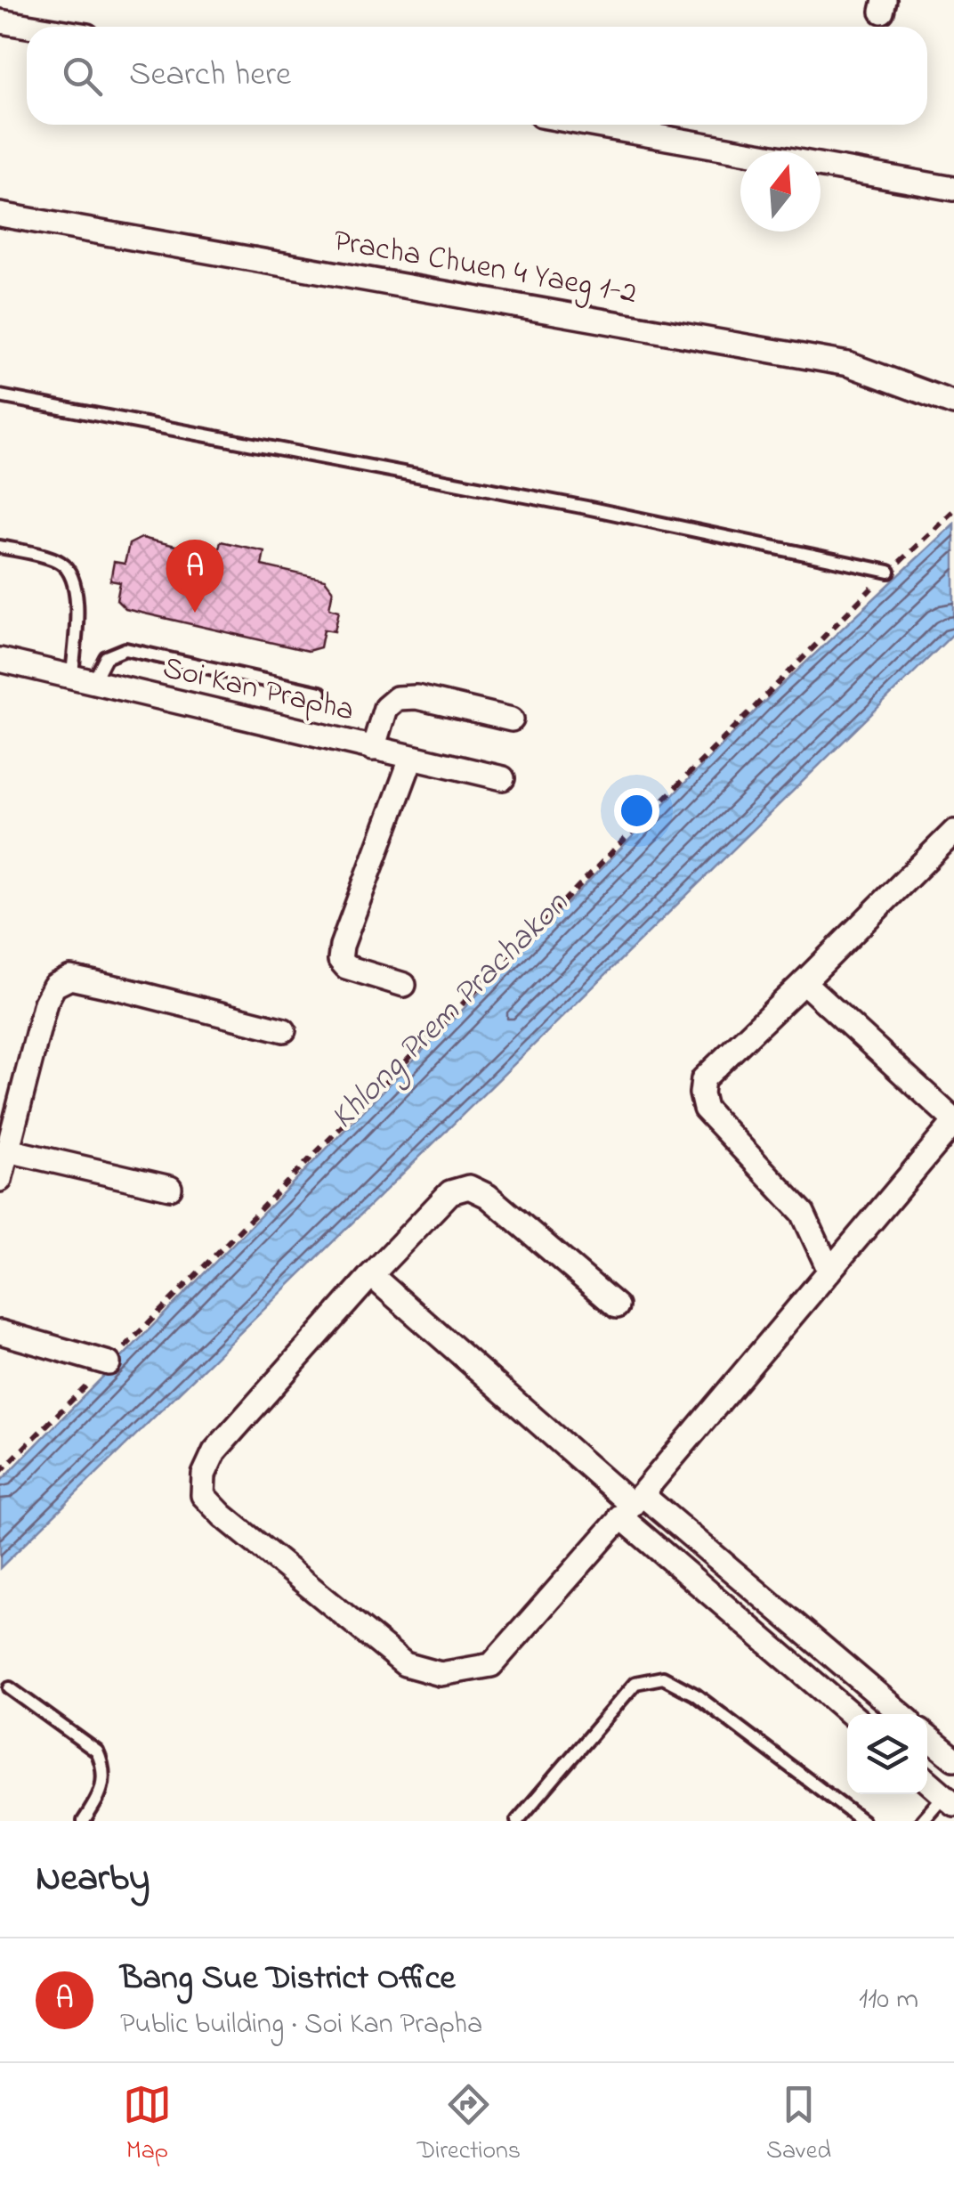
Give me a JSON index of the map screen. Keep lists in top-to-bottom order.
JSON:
{
  "streets": {
    "street": ["Pracha Chuen 4 Yaeg 1-2", "Soi Kan Prapha"]
  },
  "water": ["Khlong Prem Prachakon"],
  "north": "top",
  "page": {
    "search": "Search here",
    "pins": "A",
    "heading": "Nearby",
    "list": [
      {
        "mark": "A",
        "name": "Bang Sue District Office",
        "note": "Public building · Soi Kan Prapha",
        "value": "110 m"
      }
    ],
    "nav": ["Map", "Directions", "Saved"]
  }
}
